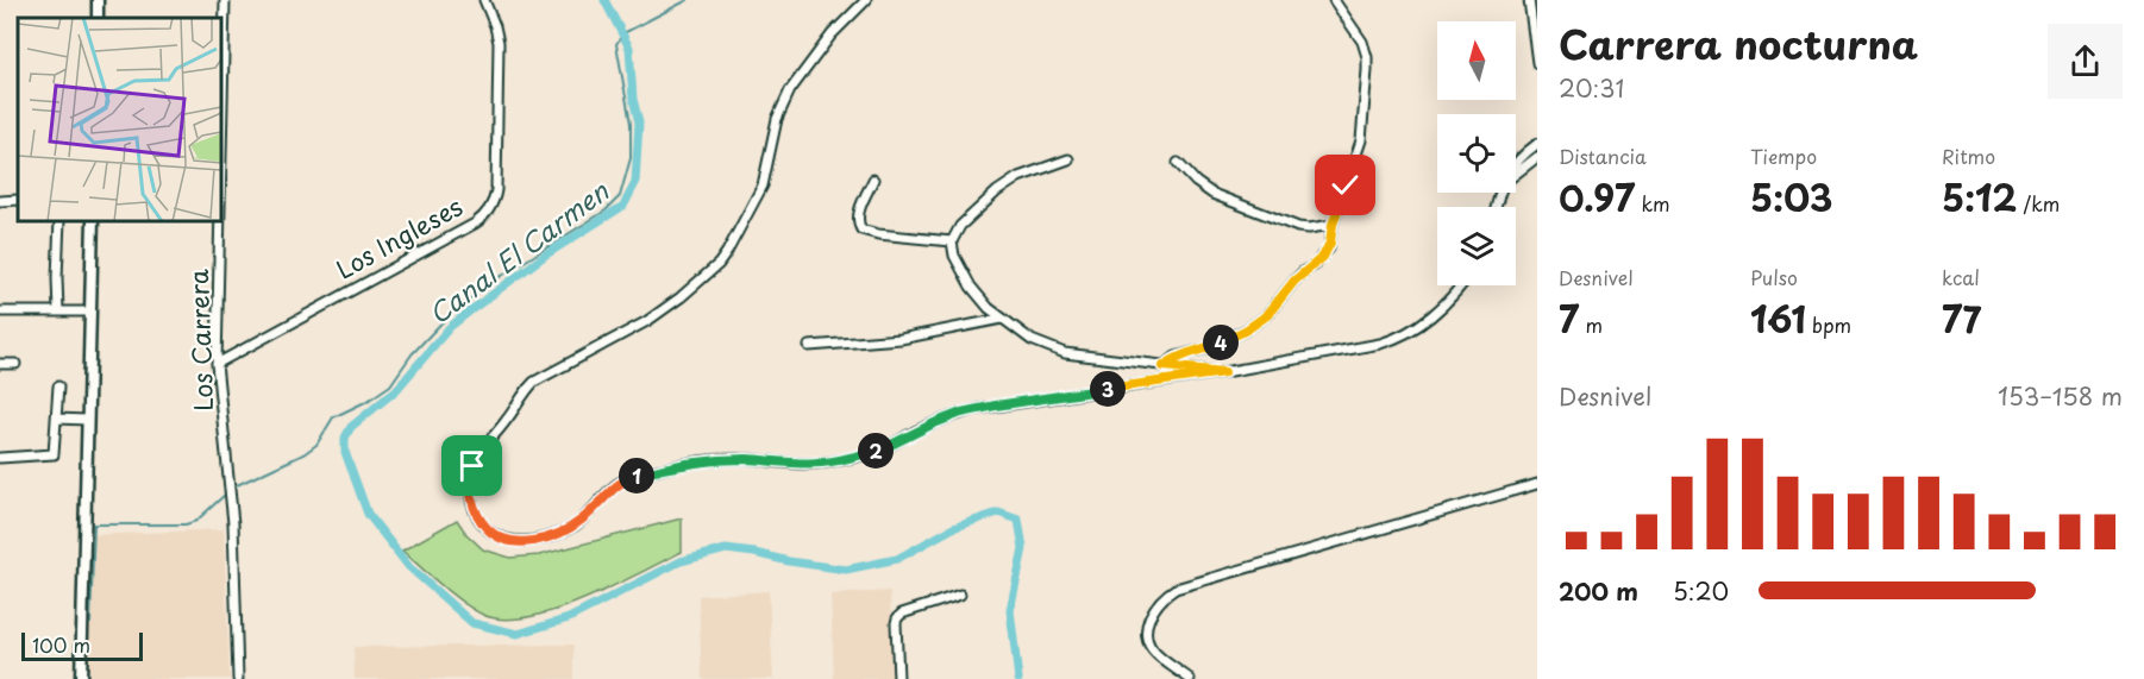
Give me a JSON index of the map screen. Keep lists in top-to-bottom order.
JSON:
{
  "streets": {
    "street": ["Los Ingleses", "Los Carrera"]
  },
  "crossings": [
    ["Los Ingleses", "Los Carrera"]
  ],
  "water": ["Canal El Carmen"],
  "scale_bar": "100 m",
  "north": "top",
  "page": {
    "heading": ["Carrera nocturna", "20:31"],
    "stats": [
      ["Distancia", "0.97 km"],
      ["Tiempo", "5:03"],
      ["Ritmo", "5:12 /km"],
      ["Desnivel", "7 m"],
      ["Pulso", "161 bpm"],
      ["kcal", "77"]
    ],
    "pins": [
      "4",
      "3",
      "2",
      "1"
    ],
    "chart": ["Desnivel", "153–158 m"],
    "list": [
      {
        "name": "200 m",
        "note": "5:20"
      }
    ],
    "scale": "100 m"
  }
}
